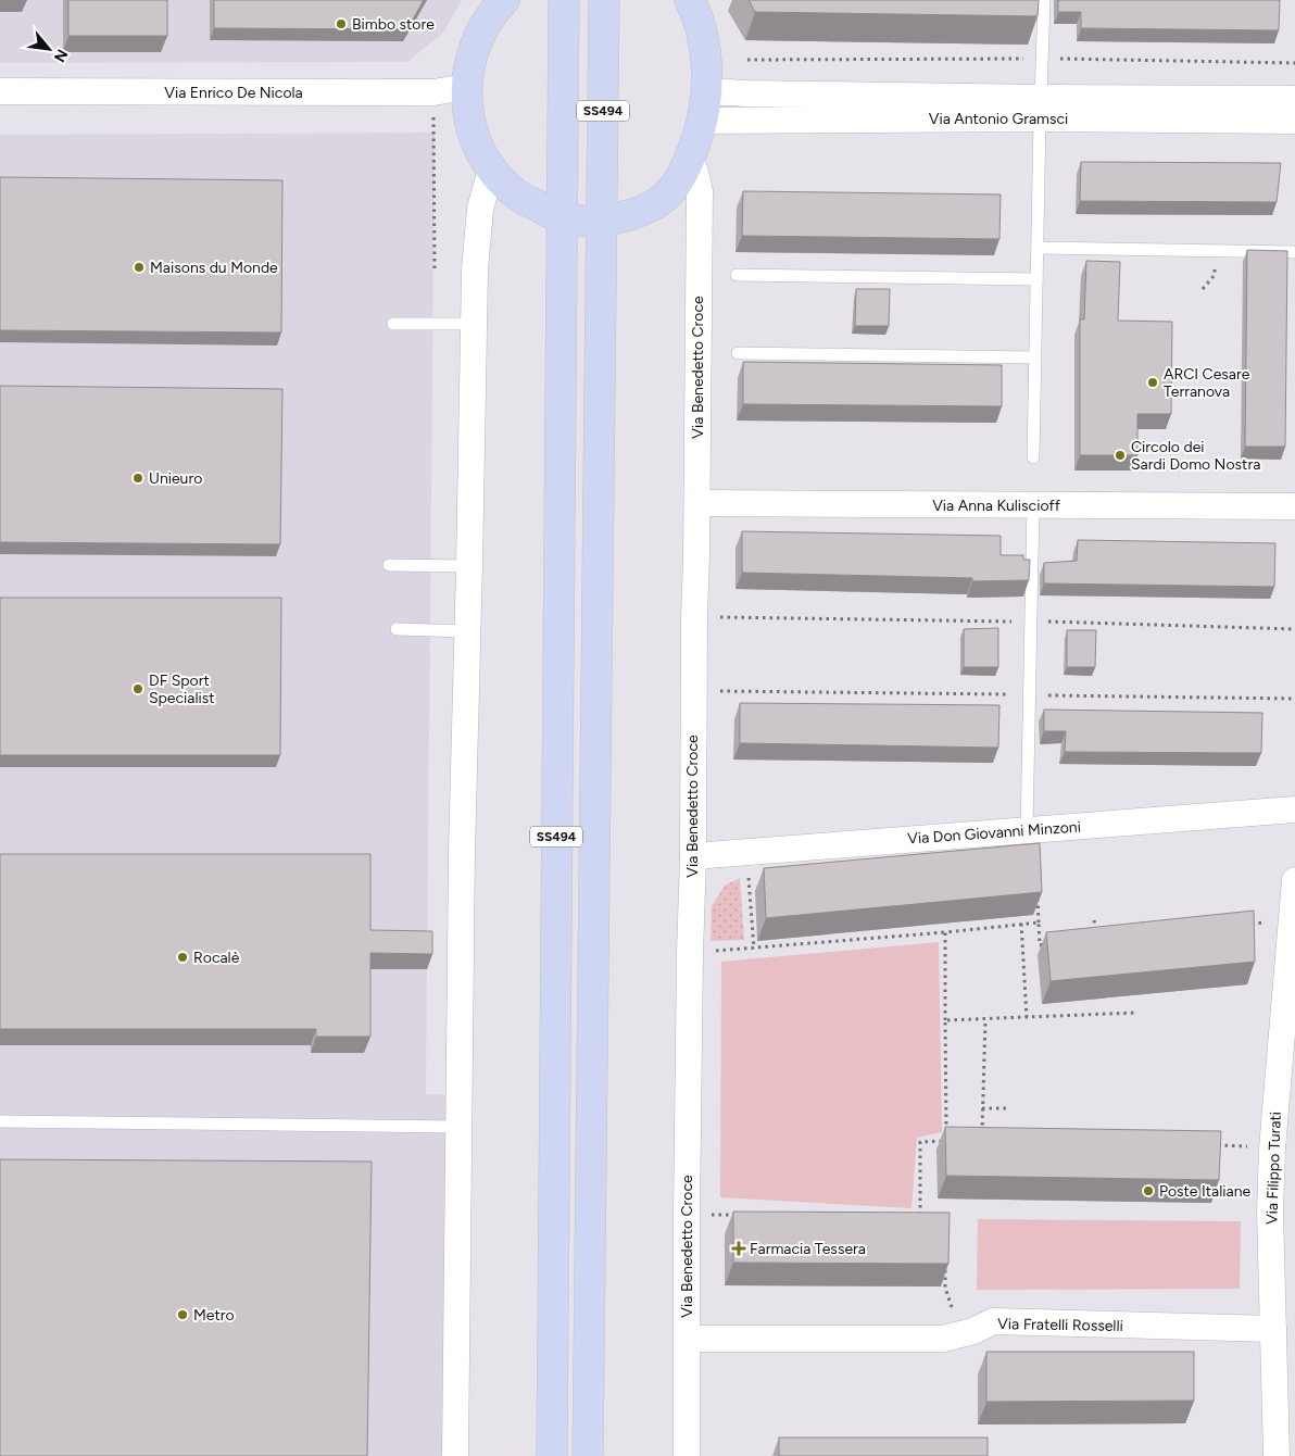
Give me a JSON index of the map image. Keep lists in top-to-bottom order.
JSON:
{
  "streets": {
    "main road": ["SS494"],
    "street": [
      "Via Enrico De Nicola",
      "Via Antonio Gramsci",
      "Via Benedetto Croce",
      "Via Anna Kuliscioff",
      "Via Don Giovanni Minzoni",
      "Via Filippo Turati",
      "Via Fratelli Rosselli"
    ]
  },
  "crossings": [
    ["Via Benedetto Croce", "Via Anna Kuliscioff"],
    ["Via Benedetto Croce", "Via Don Giovanni Minzoni"],
    ["Via Benedetto Croce", "Via Fratelli Rosselli"],
    ["Via Filippo Turati", "Via Fratelli Rosselli"]
  ],
  "places": {
    "other": [
      "Bimbo store",
      "Maisons du Monde",
      "ARCI Cesare Terranova",
      "Circolo dei Sardi Domo Nostra",
      "Unieuro",
      "DF Sport Specialist",
      "Rocalè",
      "Poste Italiane",
      "Metro"
    ],
    "health": ["Farmacia Tessera"]
  },
  "north": "bottom right"
}
